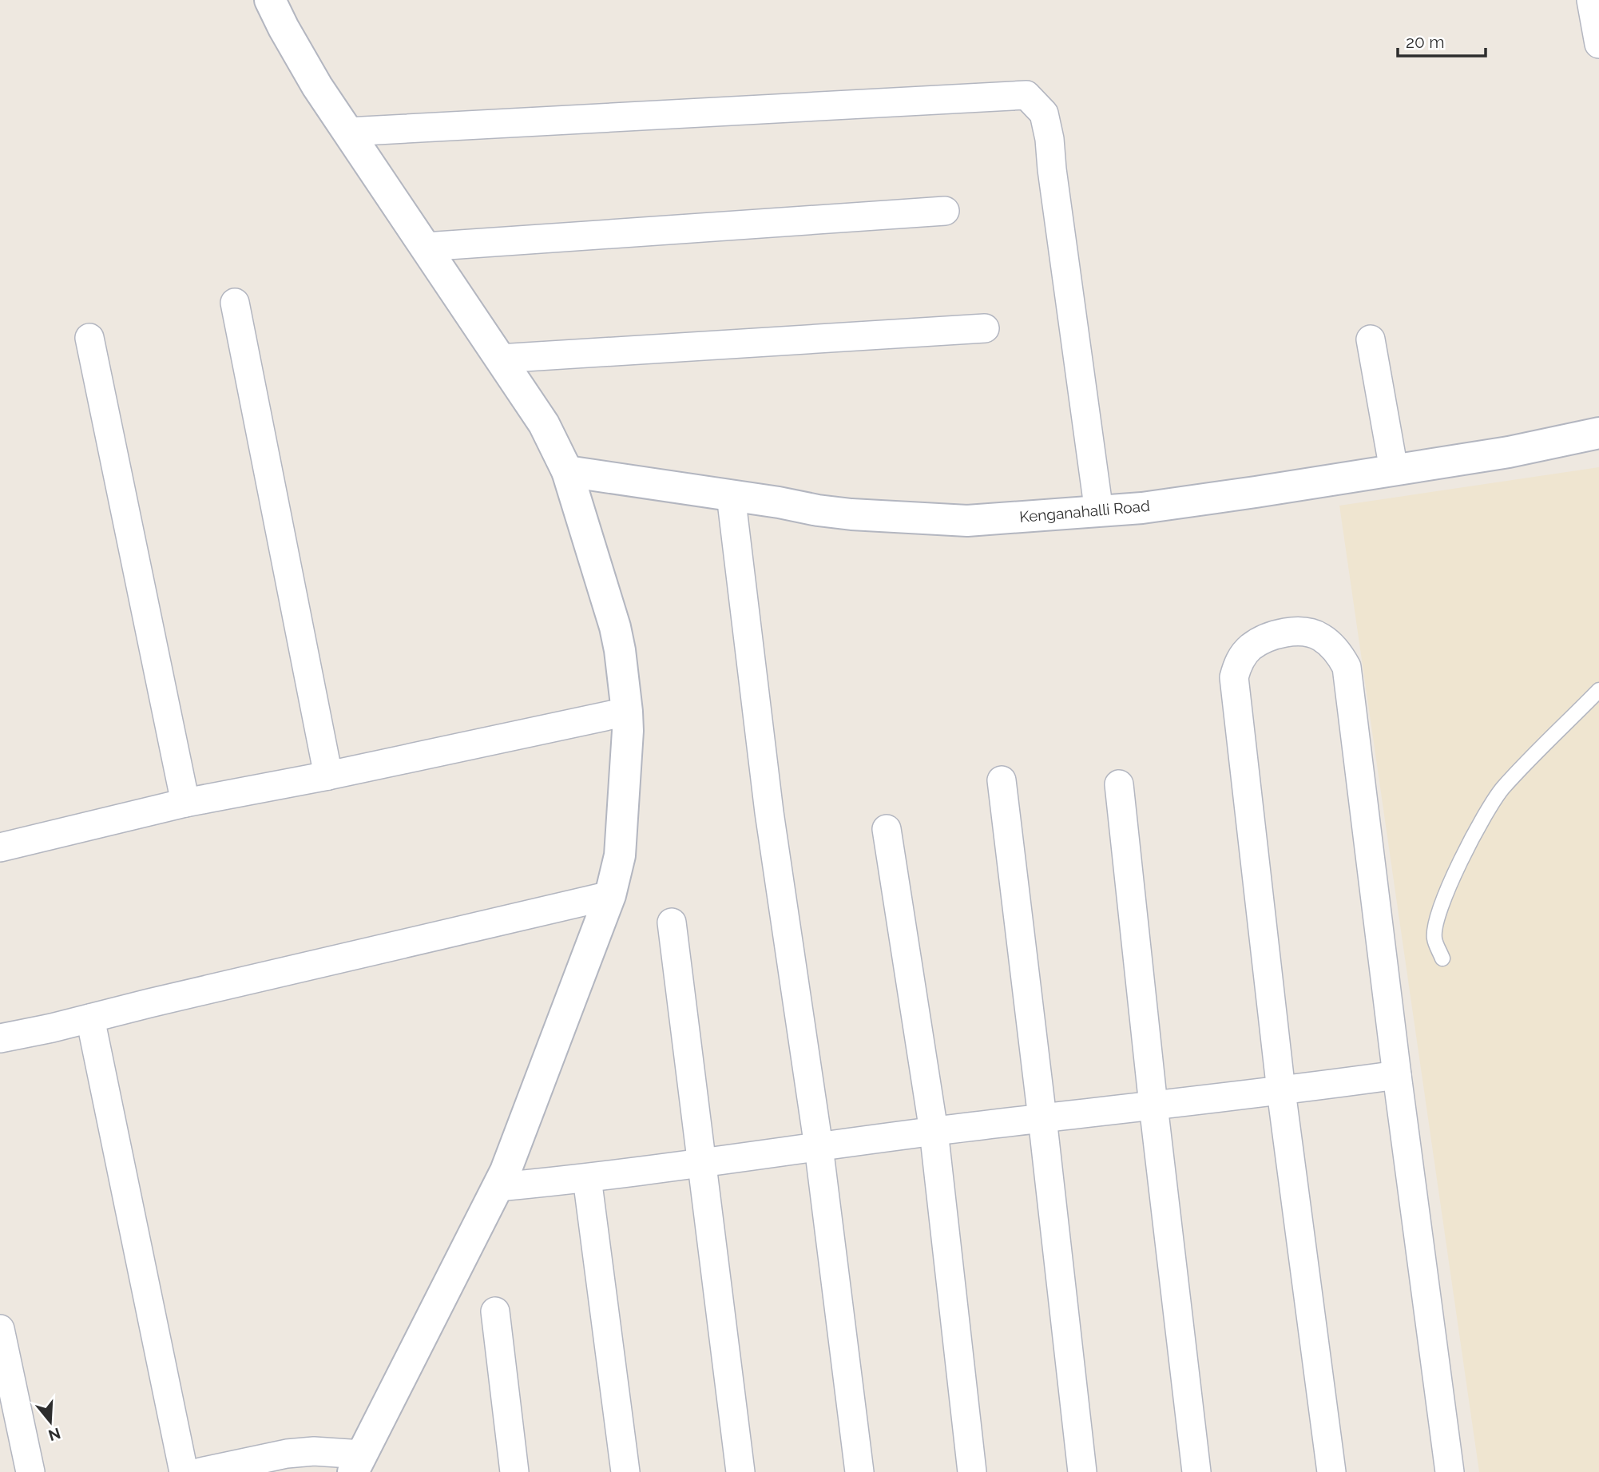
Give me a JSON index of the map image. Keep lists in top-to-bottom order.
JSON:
{
  "streets": {
    "street": ["Kenganahalli Road"]
  },
  "scale_bar": "20 m",
  "north": "bottom"
}
